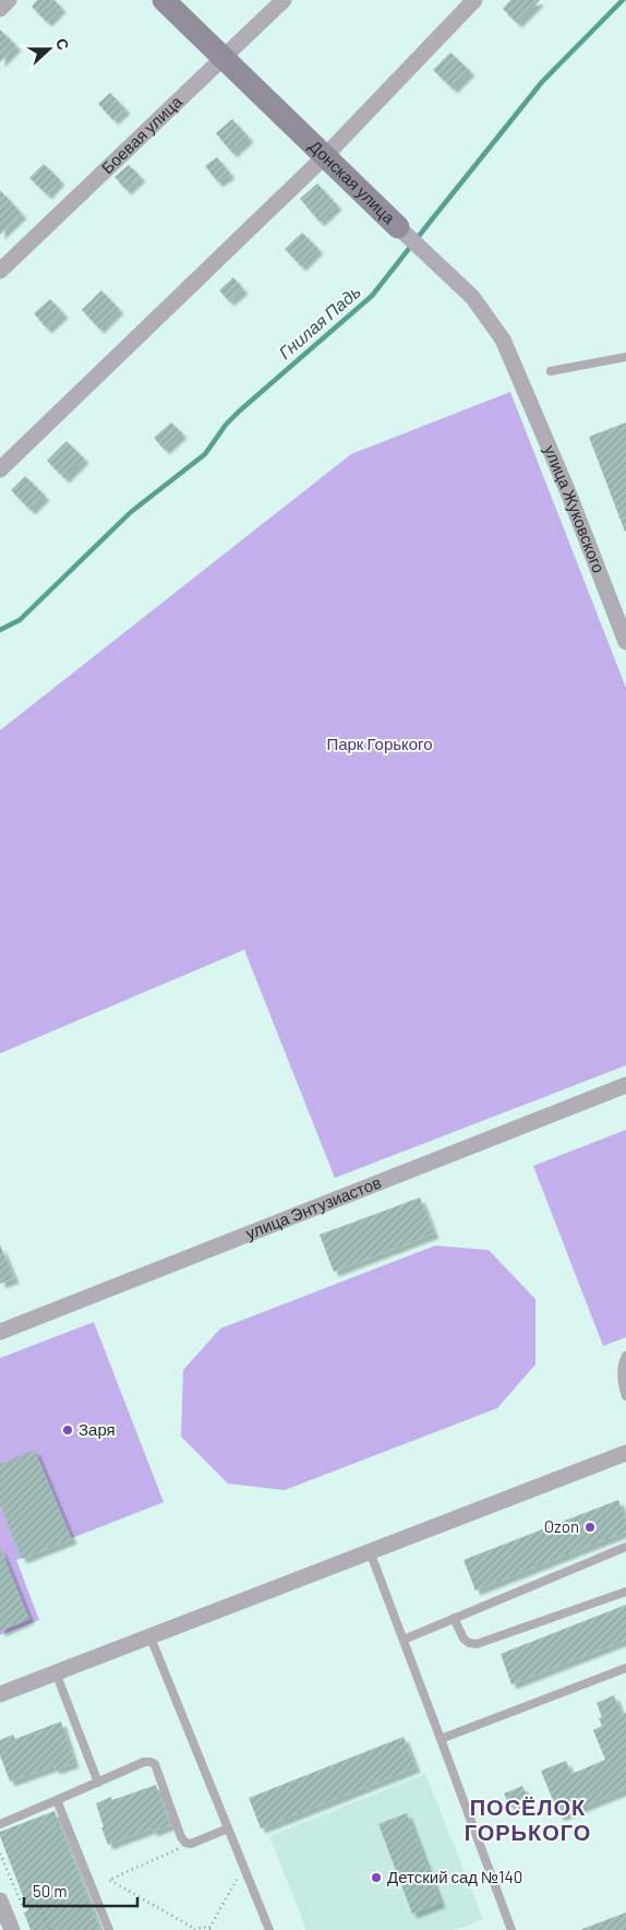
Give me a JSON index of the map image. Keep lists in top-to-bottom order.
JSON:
{
  "streets": {
    "street": [
      "Боевая улица",
      "Донская улица",
      "улица Жуковского",
      "улица Энтузиастов"
    ]
  },
  "crossings": [
    ["Боевая улица", "Донская улица"],
    ["Донская улица", "улица Жуковского"]
  ],
  "districts": ["ПОСЁЛОК ГОРЬКОГО"],
  "water": ["Гнилая Падь"],
  "parks": ["Парк Горького"],
  "places": ["Заря", "Ozon", "Детский сад №140"],
  "scale_bar": "50 m",
  "north": "right"
}
